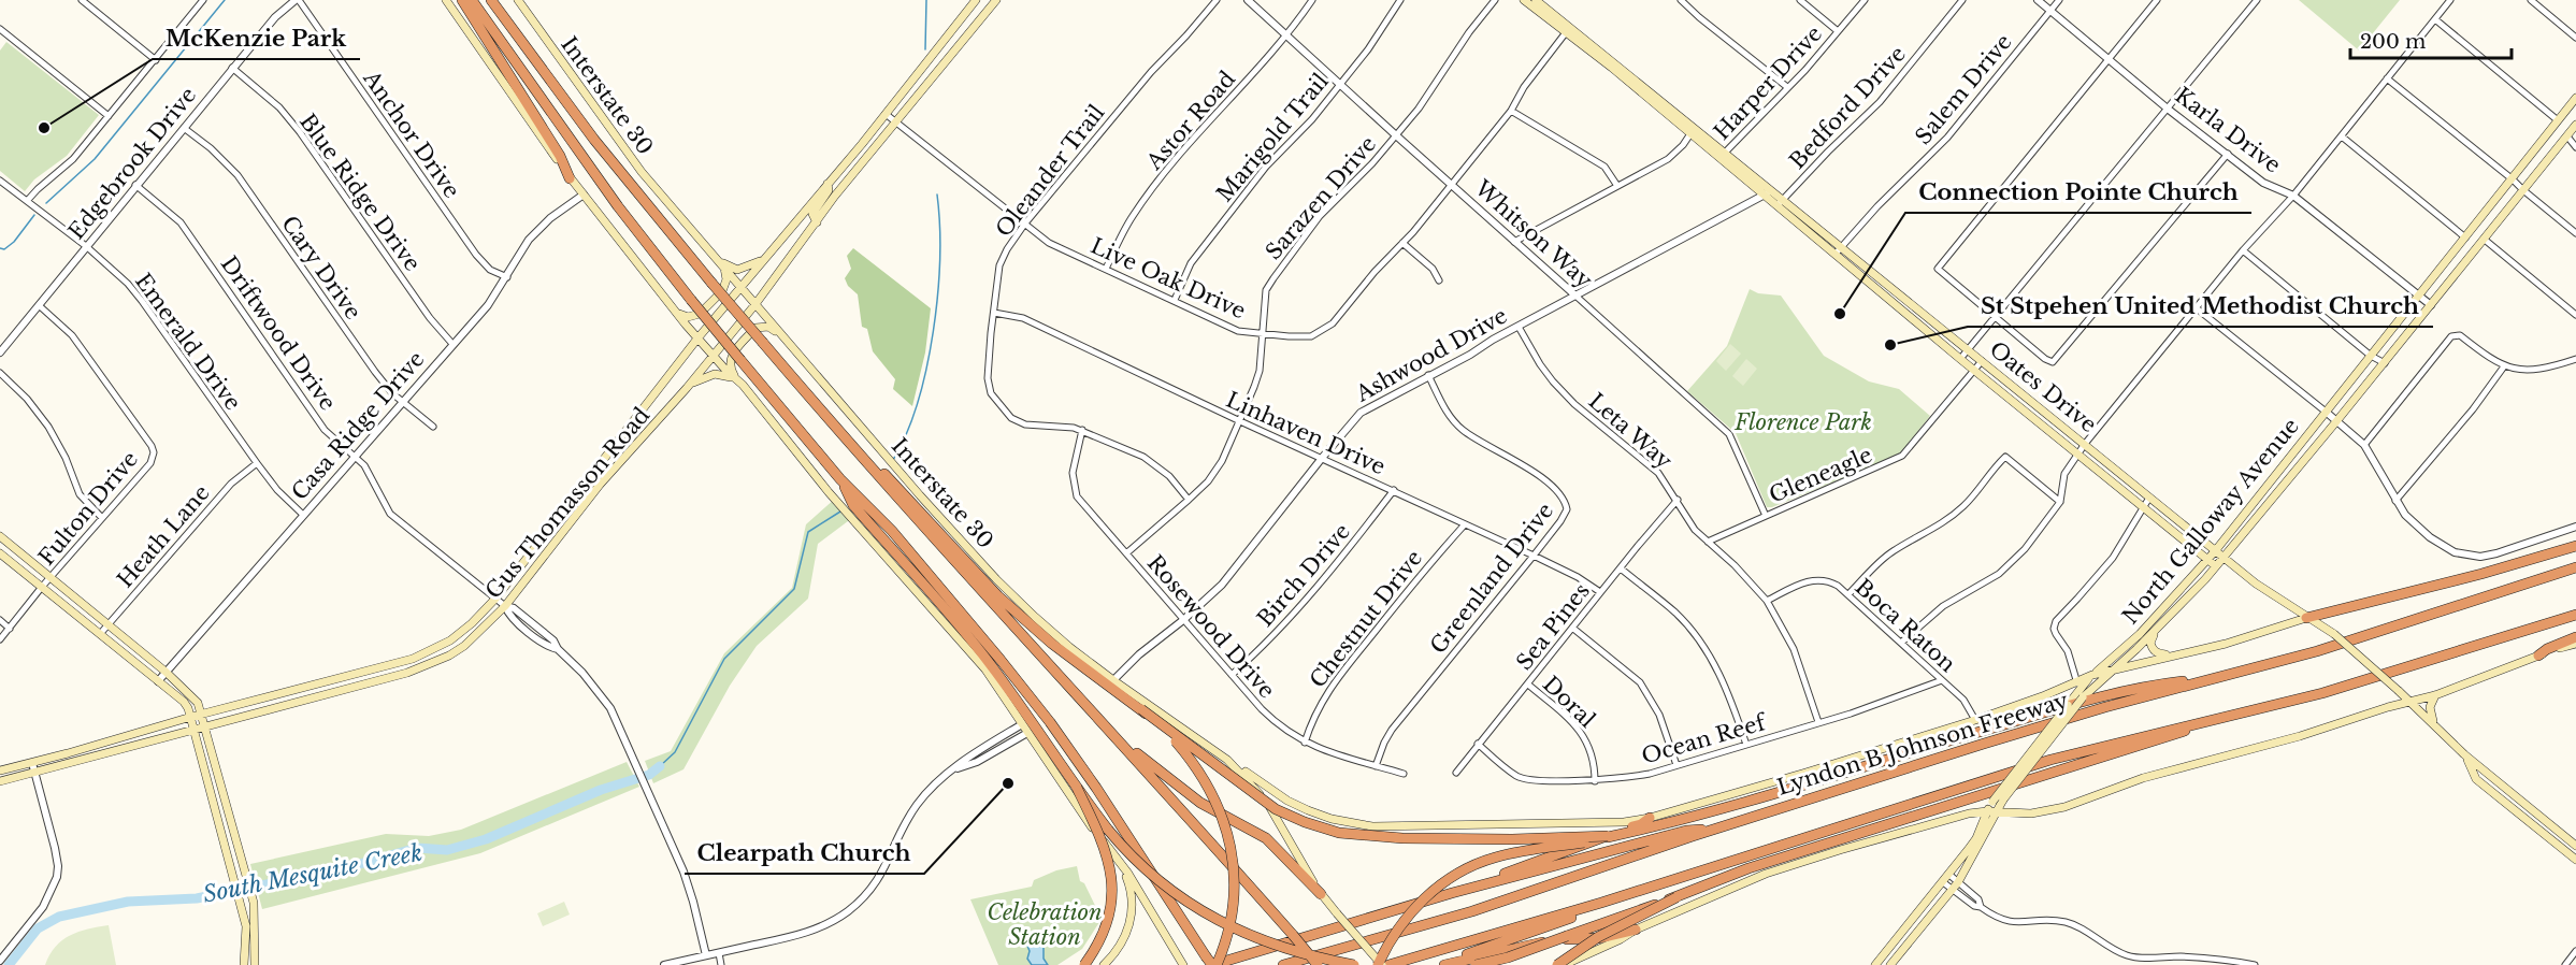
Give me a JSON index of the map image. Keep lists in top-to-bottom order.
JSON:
{
  "streets": {
    "highway": ["Lyndon B Johnson Freeway"],
    "main road": [
      "Interstate 30",
      "Oates Drive",
      "Gus Thomasson Road",
      "North Galloway Avenue"
    ],
    "street": [
      "Harper Drive",
      "Salem Drive",
      "Bedford Drive",
      "Astor Road",
      "Karla Drive",
      "Anchor Drive",
      "Marigold Trail",
      "Edgebrook Drive",
      "Oleander Trail",
      "Blue Ridge Drive",
      "Sarazen Drive",
      "Whitson Way",
      "Cary Drive",
      "Live Oak Drive",
      "Driftwood Drive",
      "Emerald Drive",
      "Ashwood Drive",
      "Casa Ridge Drive",
      "Leta Way",
      "Linhaven Drive",
      "Gleneagle",
      "Fulton Drive",
      "Heath Lane",
      "Birch Drive",
      "Greenland Drive",
      "Chestnut Drive",
      "Boca Raton",
      "Rosewood Drive",
      "Sea Pines",
      "Doral",
      "Ocean Reef"
    ]
  },
  "crossings": [
    ["Harper Drive", "Whitson Way"],
    ["Harper Drive", "Oates Drive"],
    ["Salem Drive", "Karla Drive"],
    ["Salem Drive", "Oates Drive"],
    ["Interstate 30", "Ashwood Drive"],
    ["Interstate 30", "Gus Thomasson Road"],
    ["Interstate 30", "Lyndon B Johnson Freeway"],
    ["Bedford Drive", "Oates Drive"],
    ["Astor Road", "Whitson Way"],
    ["Astor Road", "Live Oak Drive"],
    ["Karla Drive", "North Galloway Avenue"],
    ["Anchor Drive", "Edgebrook Drive"],
    ["Anchor Drive", "Casa Ridge Drive"],
    ["Marigold Trail", "Whitson Way"],
    ["Marigold Trail", "Live Oak Drive"],
    ["Edgebrook Drive", "Blue Ridge Drive"],
    ["Edgebrook Drive", "Cary Drive"],
    ["Edgebrook Drive", "Driftwood Drive"],
    ["Edgebrook Drive", "Emerald Drive"],
    ["Edgebrook Drive", "Fulton Drive"],
    ["Oleander Trail", "Sarazen Drive"],
    ["Oleander Trail", "Live Oak Drive"],
    ["Oleander Trail", "Linhaven Drive"],
    ["Oleander Trail", "Rosewood Drive"],
    ["Blue Ridge Drive", "Casa Ridge Drive"],
    ["Sarazen Drive", "Whitson Way"],
    ["Sarazen Drive", "Live Oak Drive"],
    ["Sarazen Drive", "Linhaven Drive"],
    ["Sarazen Drive", "Rosewood Drive"],
    ["Whitson Way", "Live Oak Drive"],
    ["Whitson Way", "Ashwood Drive"],
    ["Whitson Way", "Gleneagle"],
    ["Cary Drive", "Casa Ridge Drive"],
    ["Live Oak Drive", "Oates Drive"],
    ["Live Oak Drive", "Gus Thomasson Road"],
    ["Driftwood Drive", "Casa Ridge Drive"],
    ["Driftwood Drive", "Gus Thomasson Road"],
    ["Emerald Drive", "Casa Ridge Drive"],
    ["Emerald Drive", "Heath Lane"],
    ["Ashwood Drive", "Oates Drive"],
    ["Ashwood Drive", "Leta Way"],
    ["Ashwood Drive", "Linhaven Drive"],
    ["Ashwood Drive", "Greenland Drive"],
    ["Ashwood Drive", "Rosewood Drive"],
    ["Oates Drive", "Gleneagle"],
    ["Oates Drive", "North Galloway Avenue"],
    ["Oates Drive", "Lyndon B Johnson Freeway"],
    ["Leta Way", "Gleneagle"],
    ["Leta Way", "Boca Raton"],
    ["Leta Way", "Sea Pines"],
    ["Leta Way", "Ocean Reef"],
    ["Linhaven Drive", "Birch Drive"],
    ["Linhaven Drive", "Greenland Drive"],
    ["Linhaven Drive", "Chestnut Drive"],
    ["Linhaven Drive", "Sea Pines"],
    ["North Galloway Avenue", "Lyndon B Johnson Freeway"],
    ["Birch Drive", "Rosewood Drive"],
    ["Greenland Drive", "Rosewood Drive"],
    ["Chestnut Drive", "Rosewood Drive"],
    ["Boca Raton", "Ocean Reef"],
    ["Boca Raton", "Lyndon B Johnson Freeway"],
    ["Sea Pines", "Doral"],
    ["Sea Pines", "Ocean Reef"],
    ["Doral", "Ocean Reef"]
  ],
  "water": ["South Mesquite Creek"],
  "parks": ["Florence Park", "Celebration Station"],
  "places": [
    "McKenzie Park",
    "Connection Pointe Church",
    "St Stpehen United Methodist Church",
    "Clearpath Church"
  ],
  "scale_bar": "200 m"
}
